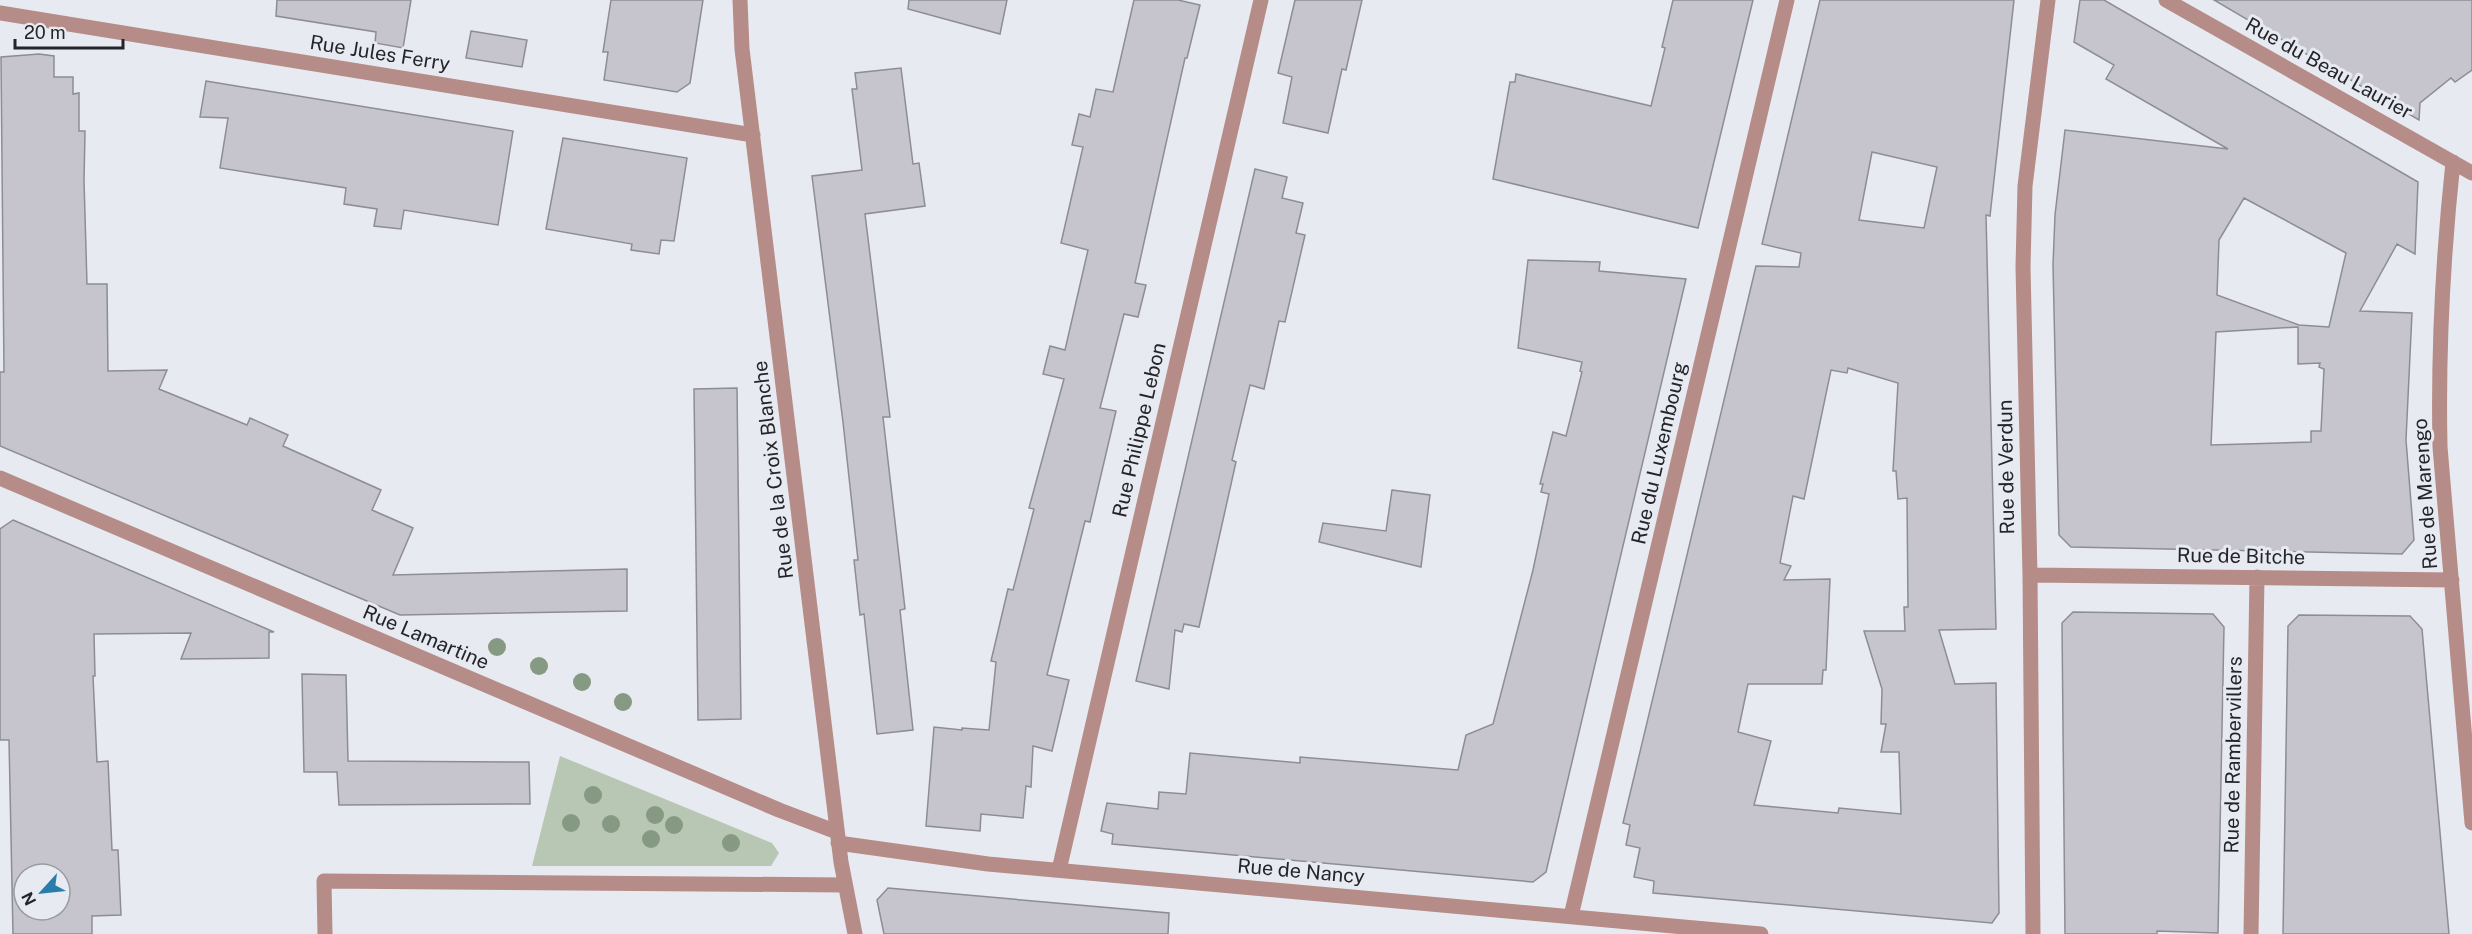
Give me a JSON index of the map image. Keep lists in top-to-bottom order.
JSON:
{
  "streets": {
    "street": [
      "Rue Jules Ferry",
      "Rue du Beau Laurier",
      "Rue Philippe Lebon",
      "Rue du Luxembourg",
      "Rue de Verdun",
      "Rue de la Croix Blanche",
      "Rue de Marengo",
      "Rue de Bitche",
      "Rue Lamartine",
      "Rue de Rambervillers",
      "Rue de Nancy"
    ]
  },
  "crossings": [
    ["Rue Jules Ferry", "Rue de la Croix Blanche"],
    ["Rue du Beau Laurier", "Rue de Marengo"],
    ["Rue Philippe Lebon", "Rue de Nancy"],
    ["Rue du Luxembourg", "Rue de Nancy"],
    ["Rue de Verdun", "Rue de Bitche"],
    ["Rue de la Croix Blanche", "Rue Lamartine"],
    ["Rue de la Croix Blanche", "Rue de Nancy"],
    ["Rue de Marengo", "Rue de Bitche"],
    ["Rue de Bitche", "Rue de Rambervillers"],
    ["Rue Lamartine", "Rue de Nancy"]
  ],
  "scale_bar": "20 m",
  "north": "bottom left"
}
